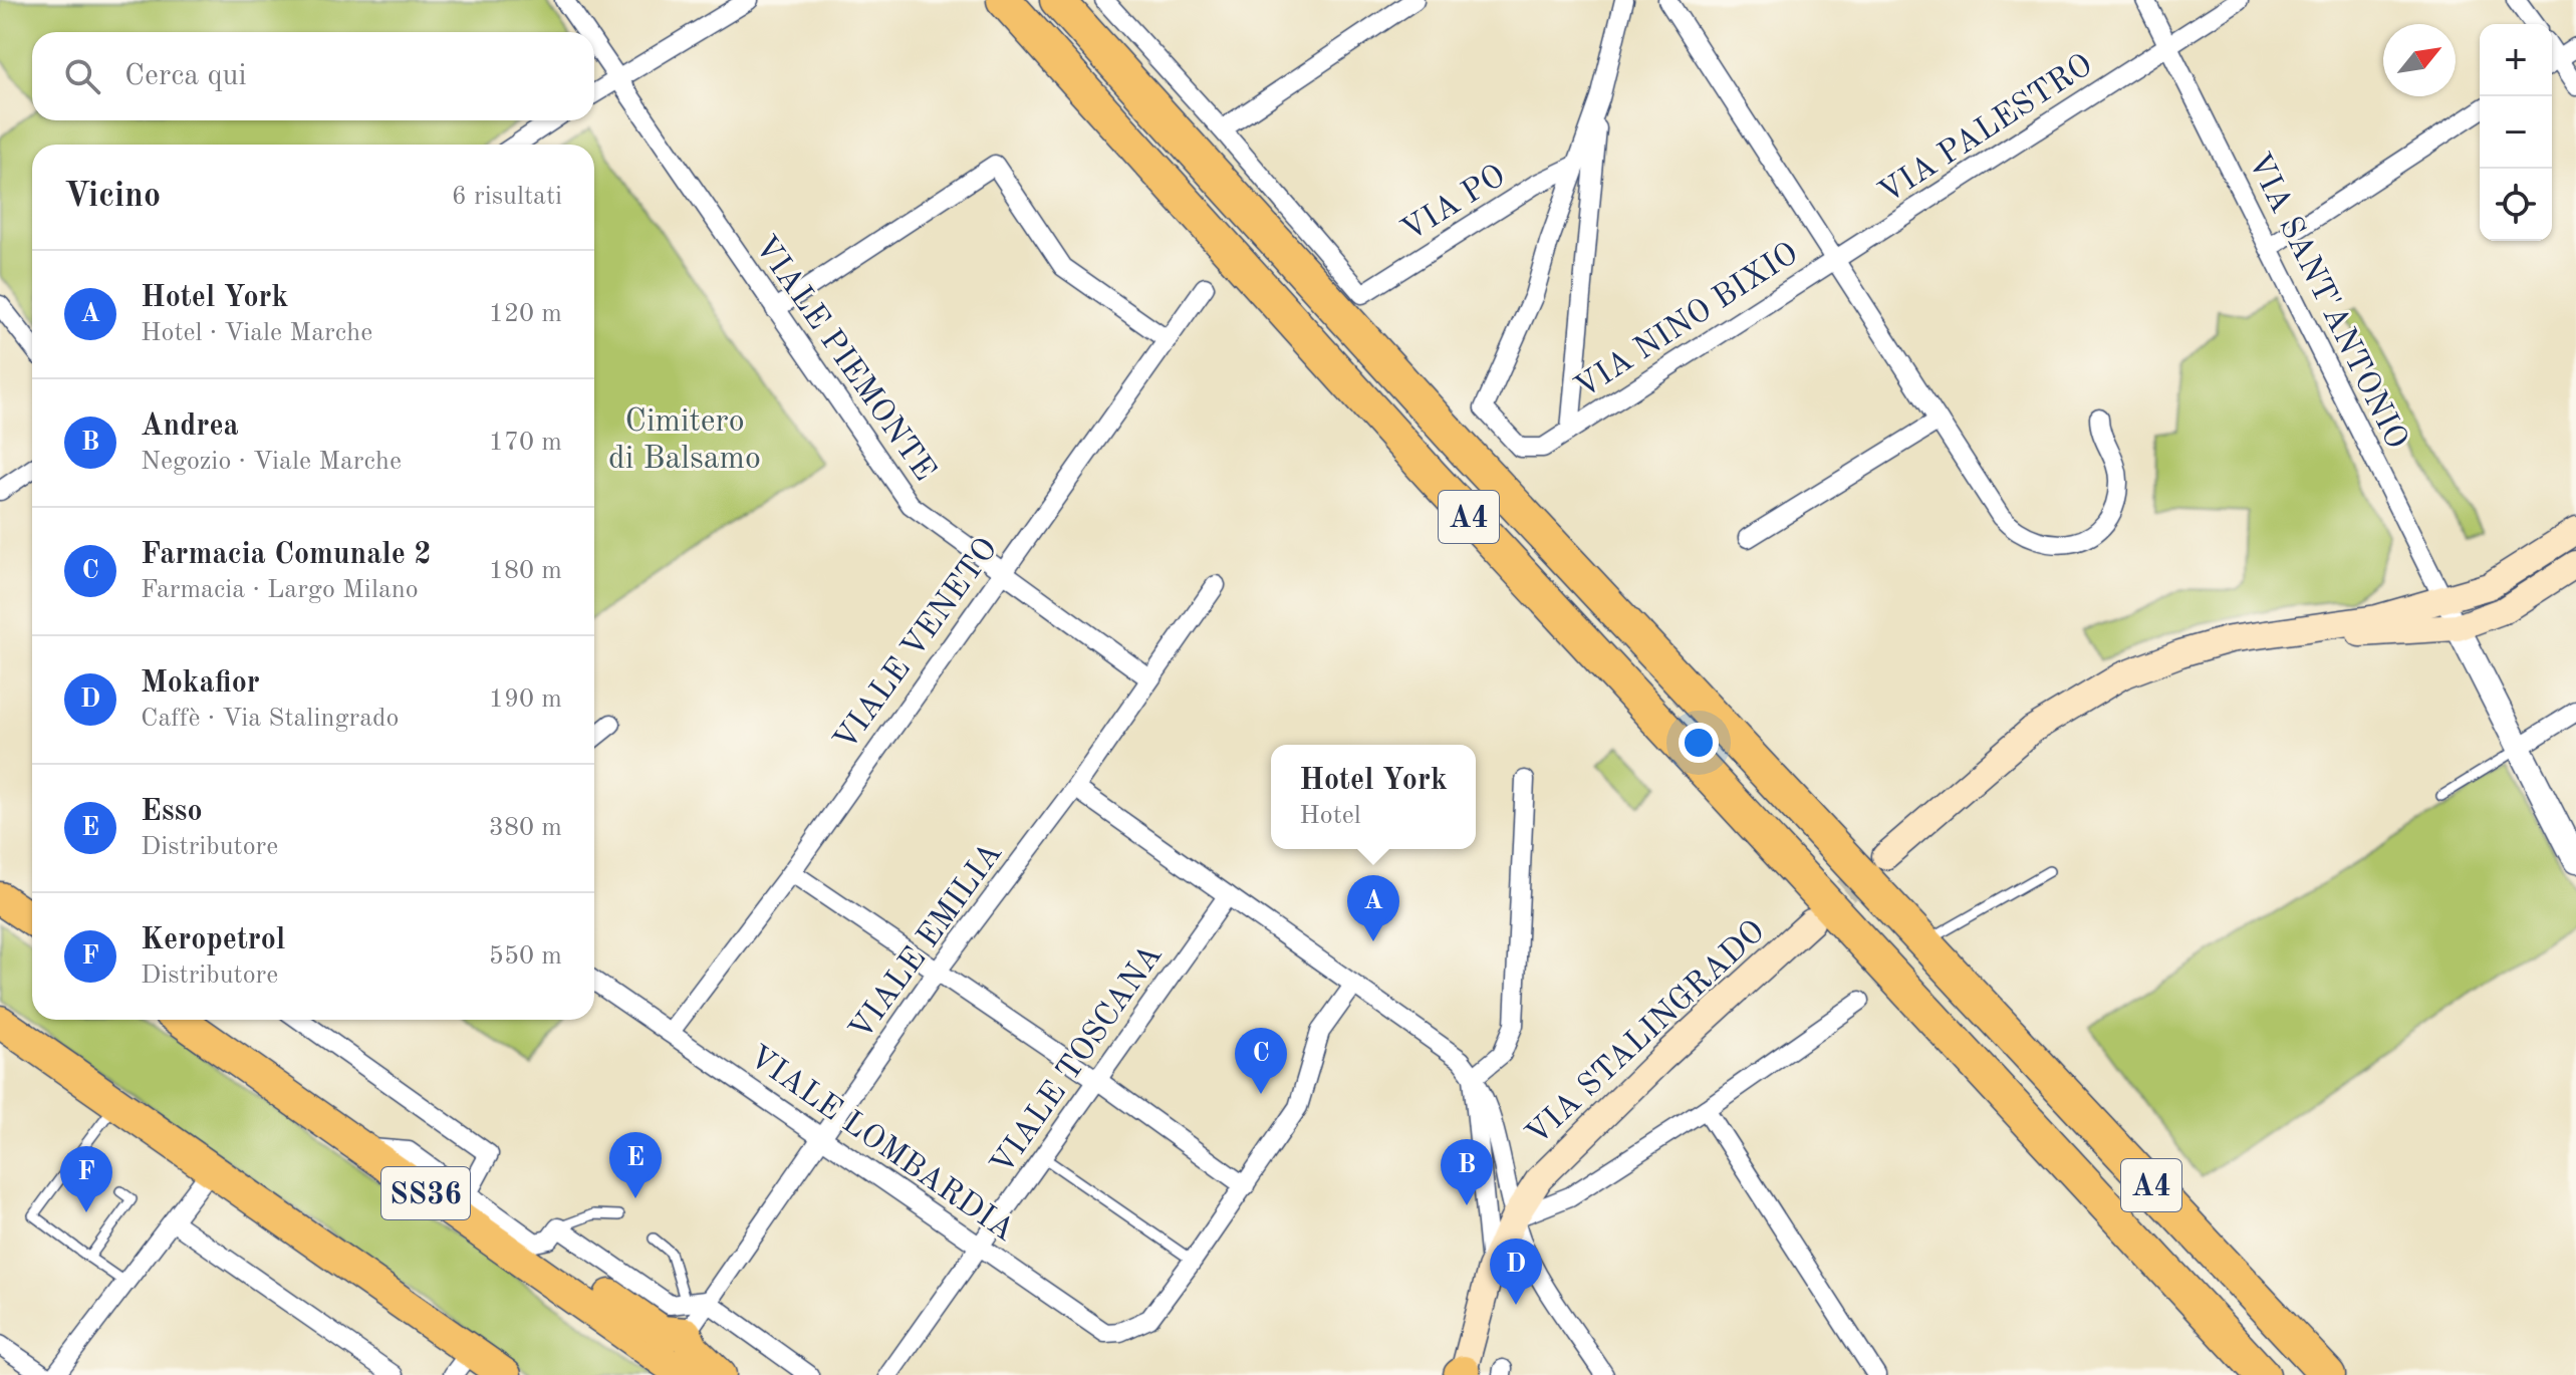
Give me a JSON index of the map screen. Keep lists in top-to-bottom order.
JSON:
{
  "streets": {
    "highway": ["A4", "SS36"],
    "main road": ["VIA STALINGRADO"],
    "street": [
      "VIA PALESTRO",
      "VIA PO",
      "VIA SANT'ANTONIO",
      "VIA NINO BIXIO",
      "VIALE PIEMONTE",
      "VIALE VENETO",
      "VIALE EMILIA",
      "VIALE TOSCANA",
      "VIALE LOMBARDIA"
    ]
  },
  "crossings": [
    ["VIA PALESTRO", "VIA SANT'ANTONIO"],
    ["VIA PALESTRO", "VIA NINO BIXIO"],
    ["VIALE PIEMONTE", "VIALE VENETO"],
    ["VIALE PIEMONTE", "VIALE EMILIA"],
    ["VIALE VENETO", "VIALE LOMBARDIA"],
    ["VIALE EMILIA", "VIALE LOMBARDIA"],
    ["VIALE TOSCANA", "VIALE LOMBARDIA"]
  ],
  "parks": ["Cimitero di Balsamo"],
  "north": "top right",
  "page": {
    "map_buttons": ["+", "−"],
    "search": "Cerca qui",
    "heading": ["Vicino", "6 risultati"],
    "list": [
      {
        "mark": "A",
        "name": "Hotel York",
        "note": "Hotel · Viale Marche",
        "value": "120 m"
      },
      {
        "mark": "B",
        "name": "Andrea",
        "note": "Negozio · Viale Marche",
        "value": "170 m"
      },
      {
        "mark": "C",
        "name": "Farmacia Comunale 2",
        "note": "Farmacia · Largo Milano",
        "value": "180 m"
      },
      {
        "mark": "D",
        "name": "Mokafior",
        "note": "Caffè · Via Stalingrado",
        "value": "190 m"
      },
      {
        "mark": "E",
        "name": "Esso",
        "note": "Distributore",
        "value": "380 m"
      },
      {
        "mark": "F",
        "name": "Keropetrol",
        "note": "Distributore",
        "value": "550 m"
      }
    ],
    "popup": ["Hotel York", "Hotel"],
    "pins": [
      "A",
      "C",
      "E",
      "B",
      "F",
      "D"
    ]
  }
}
